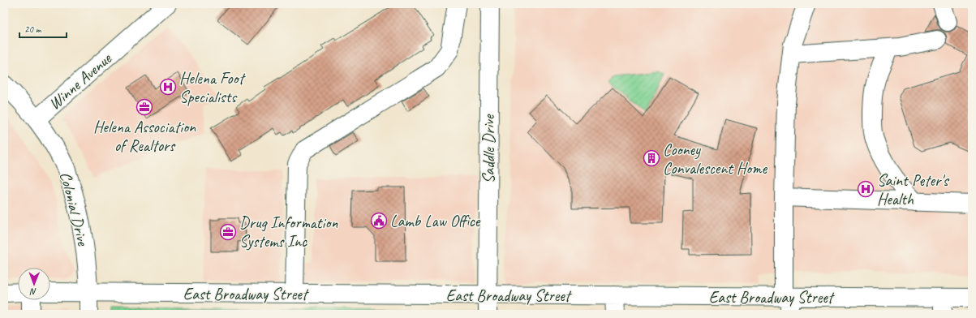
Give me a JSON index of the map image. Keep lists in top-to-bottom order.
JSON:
{
  "streets": {
    "street": [
      "Winne Avenue",
      "Saddle Drive",
      "Colonial Drive",
      "East Broadway Street"
    ]
  },
  "crossings": [
    ["Winne Avenue", "Colonial Drive"],
    ["Saddle Drive", "East Broadway Street"],
    ["Colonial Drive", "East Broadway Street"]
  ],
  "places": {
    "hospital": ["Helena Foot Specialists", "Saint Peter's Health"],
    "office": ["Helena Association of Realtors", "Drug Information Systems Inc"],
    "building": ["Cooney Convalescent Home"],
    "public building": ["Lamb Law Office"]
  },
  "scale_bar": "20 m",
  "north": "bottom"
}
